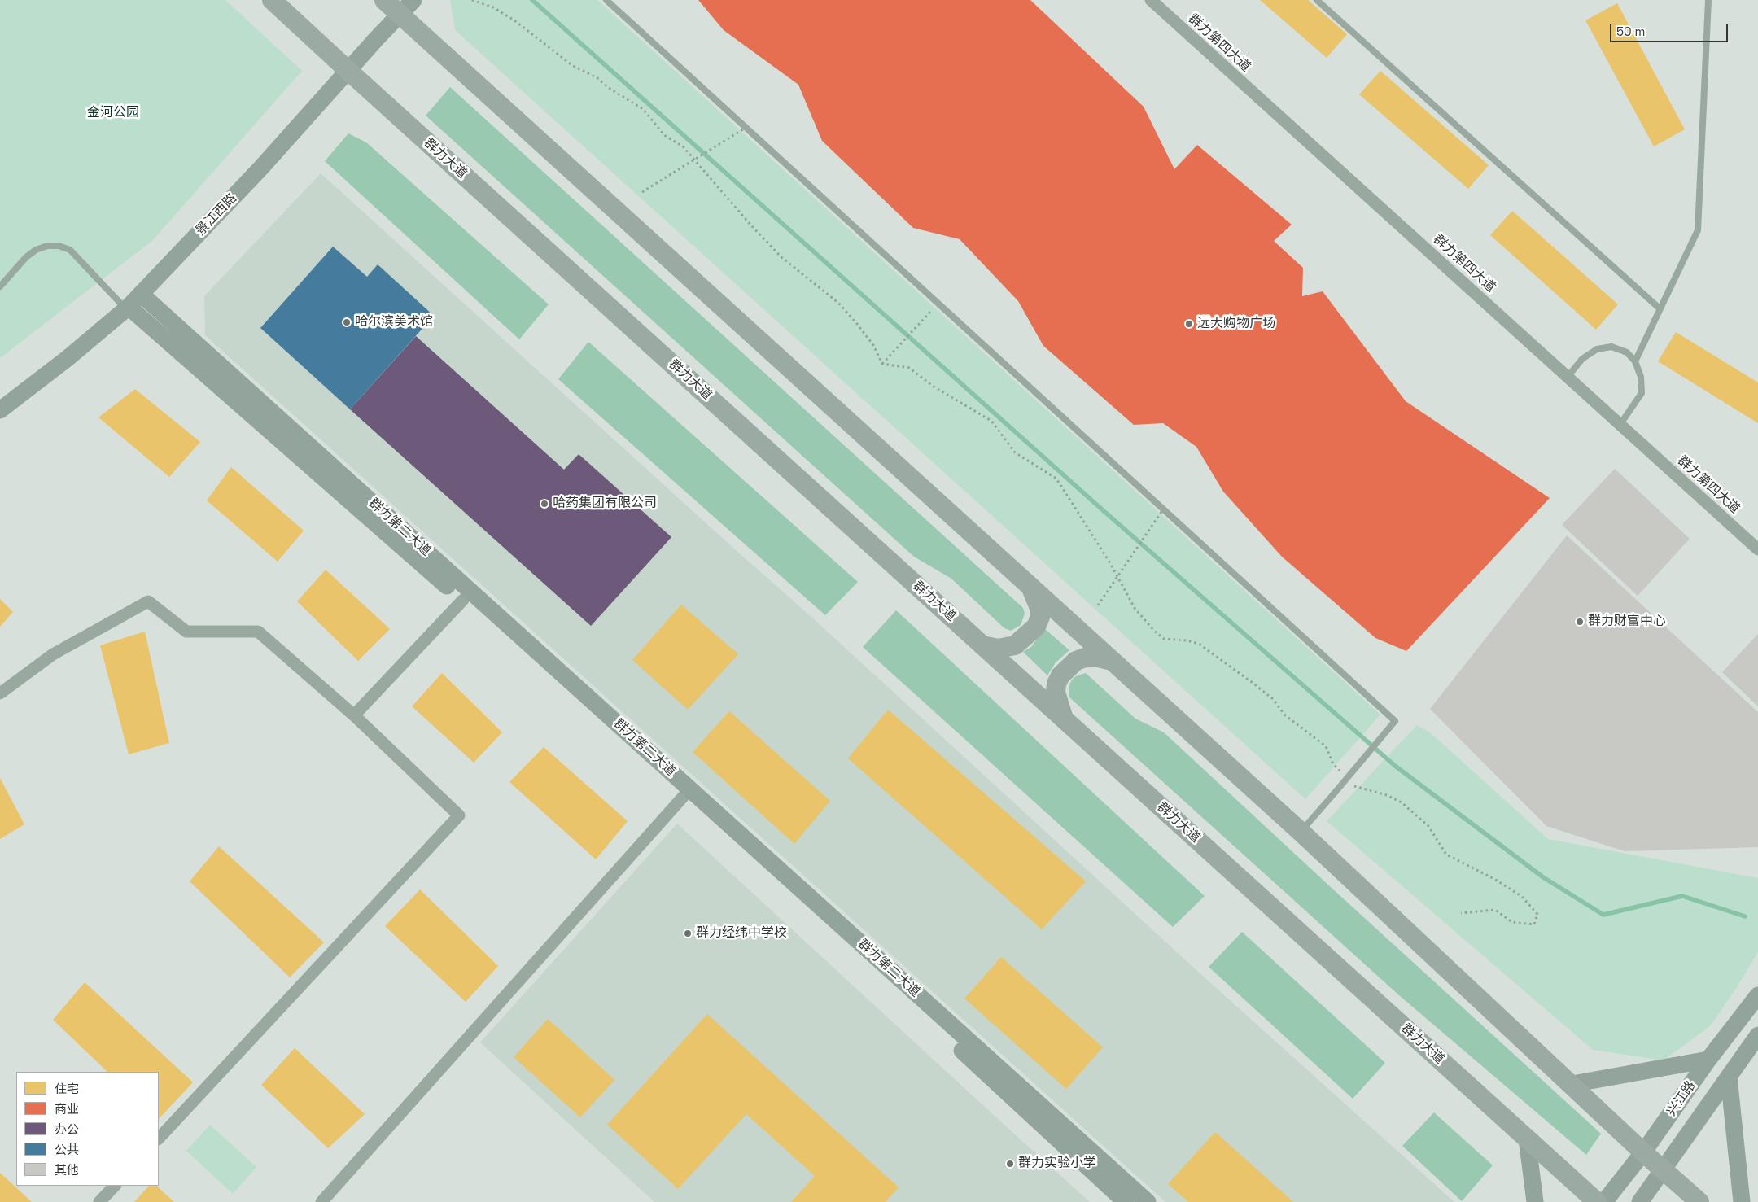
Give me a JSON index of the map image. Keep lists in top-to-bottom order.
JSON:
{
  "streets": {
    "main road": [
      "群力大道",
      "景江西路",
      "群力第二大道",
      "兴江路"
    ],
    "street": ["群力第四大道"]
  },
  "crossings": [
    ["群力大道", "景江西路"],
    ["景江西路", "群力第二大道"]
  ],
  "parks": ["金河公园"],
  "places": [
    "哈尔滨美术馆",
    "远大购物广场",
    "哈药集团有限公司",
    "群力财富中心",
    "群力经纬中学校",
    "群力实验小学"
  ],
  "legend": [
    "住宅",
    "商业",
    "办公",
    "公共",
    "其他"
  ],
  "scale_bar": "50 m"
}
